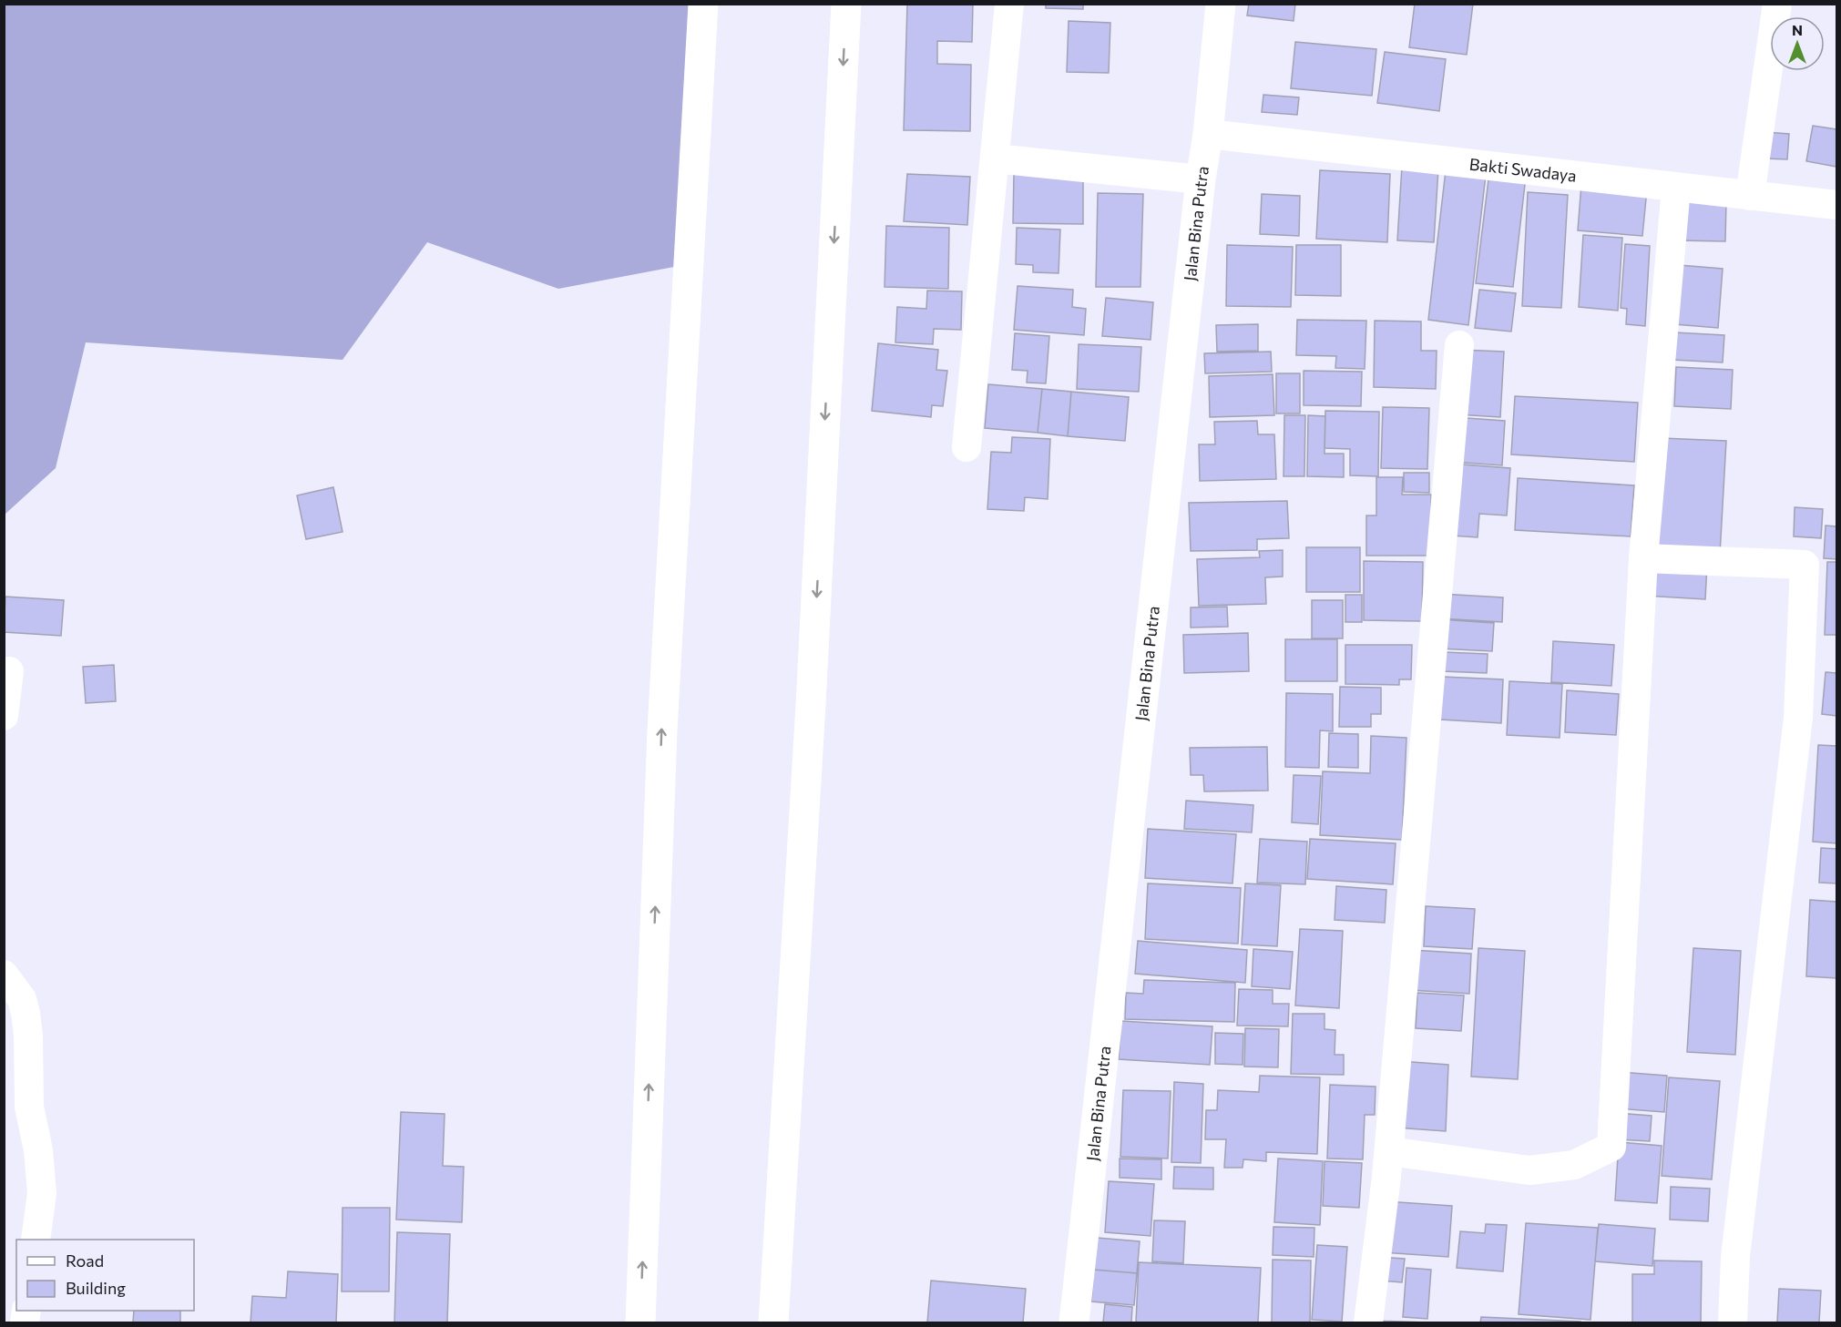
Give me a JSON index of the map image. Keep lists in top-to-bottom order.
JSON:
{
  "streets": {
    "main road": ["Jalan Bina Putra"],
    "street": ["Bakti Swadaya"]
  },
  "crossings": [
    ["Bakti Swadaya", "Jalan Bina Putra"]
  ],
  "legend": ["Road", "Building"],
  "north": "top"
}
